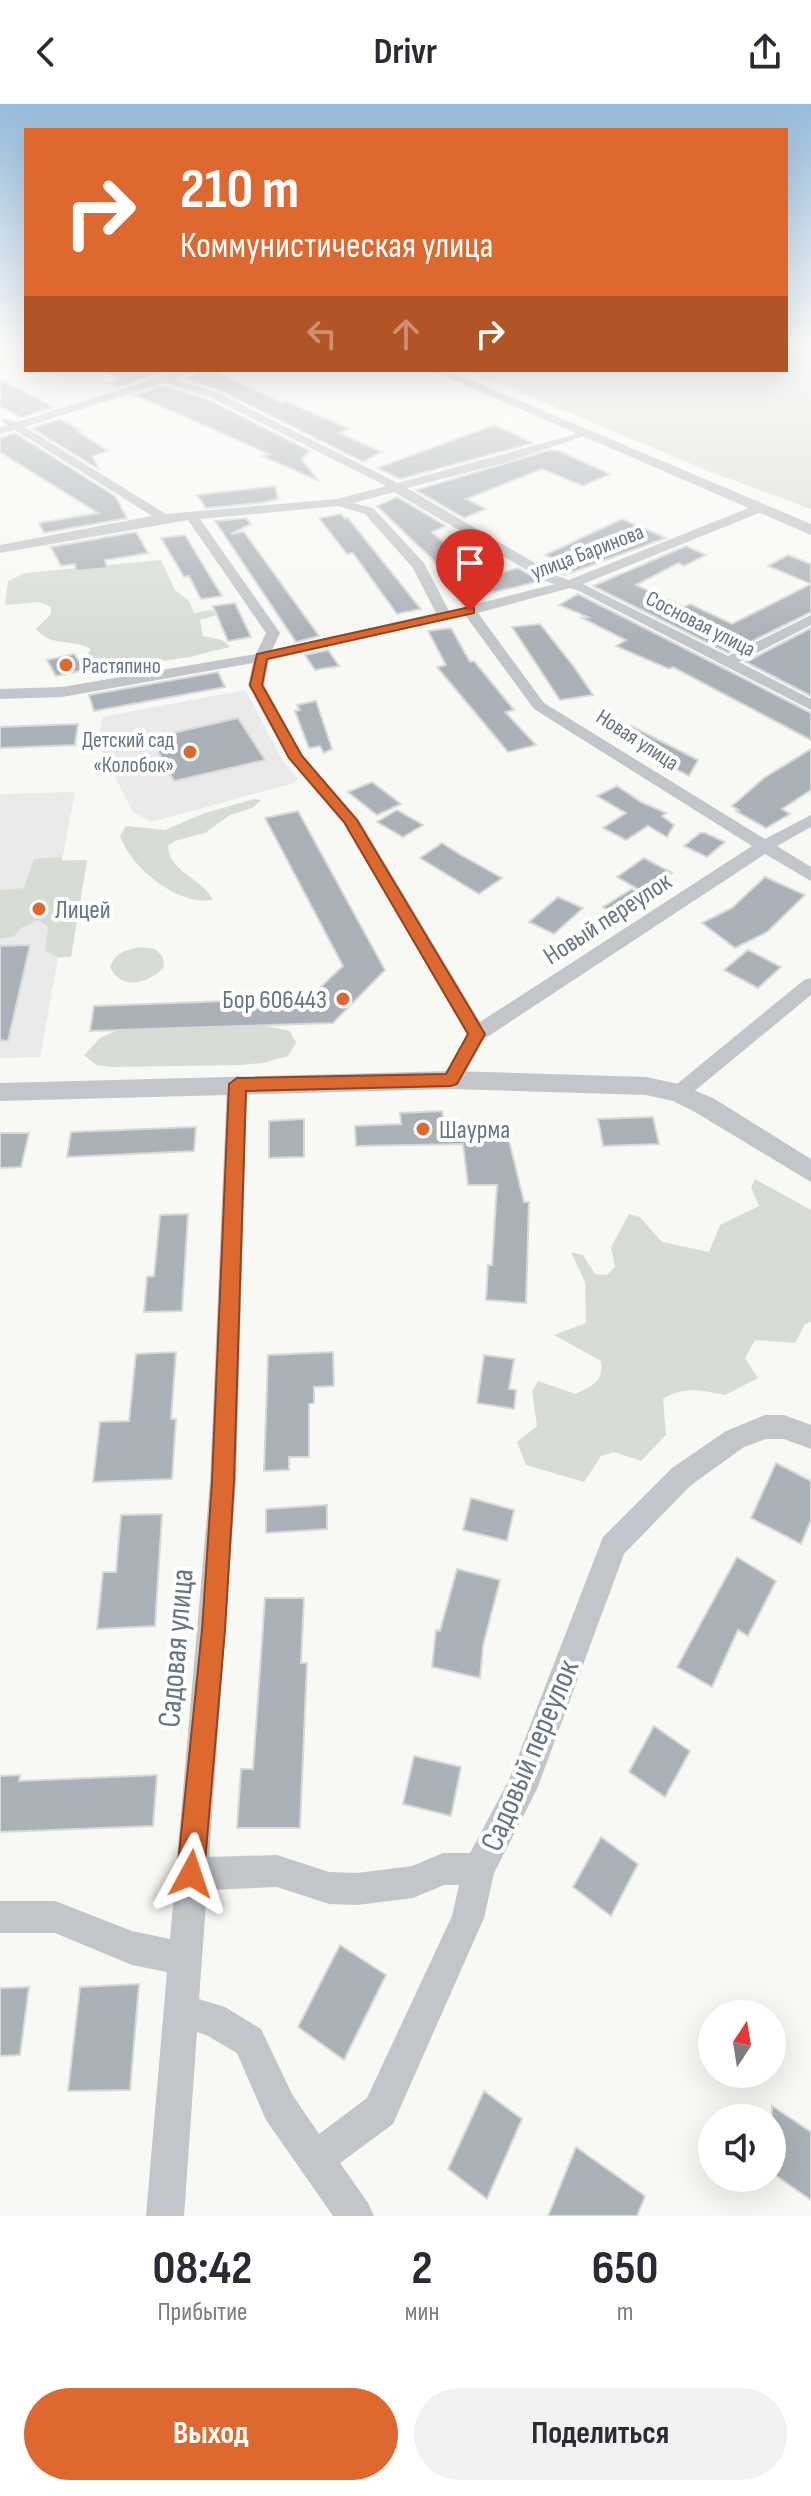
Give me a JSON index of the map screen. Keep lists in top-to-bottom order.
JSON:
{
  "streets": {
    "street": [
      "улица Баринова",
      "Сосновая улица",
      "Новая улица",
      "Новый переулок",
      "Садовая улица",
      "Садовый переулок"
    ]
  },
  "crossings": [
    ["улица Баринова", "Сосновая улица"],
    ["улица Баринова", "Новая улица"],
    ["Новая улица", "Новый переулок"]
  ],
  "places": [
    "Растяпино",
    "Детский сад «Колобок»",
    "Лицей",
    "Бор 606443",
    "Шаурма"
  ],
  "north": "top",
  "page": {
    "header": "Drivr",
    "turn": ["210 m", "Коммунистическая улица"],
    "eta": [
      "08:42",
      "Прибытие",
      "2",
      "мин",
      "650",
      "m"
    ],
    "buttons": ["Выход", "Поделиться"]
  }
}
